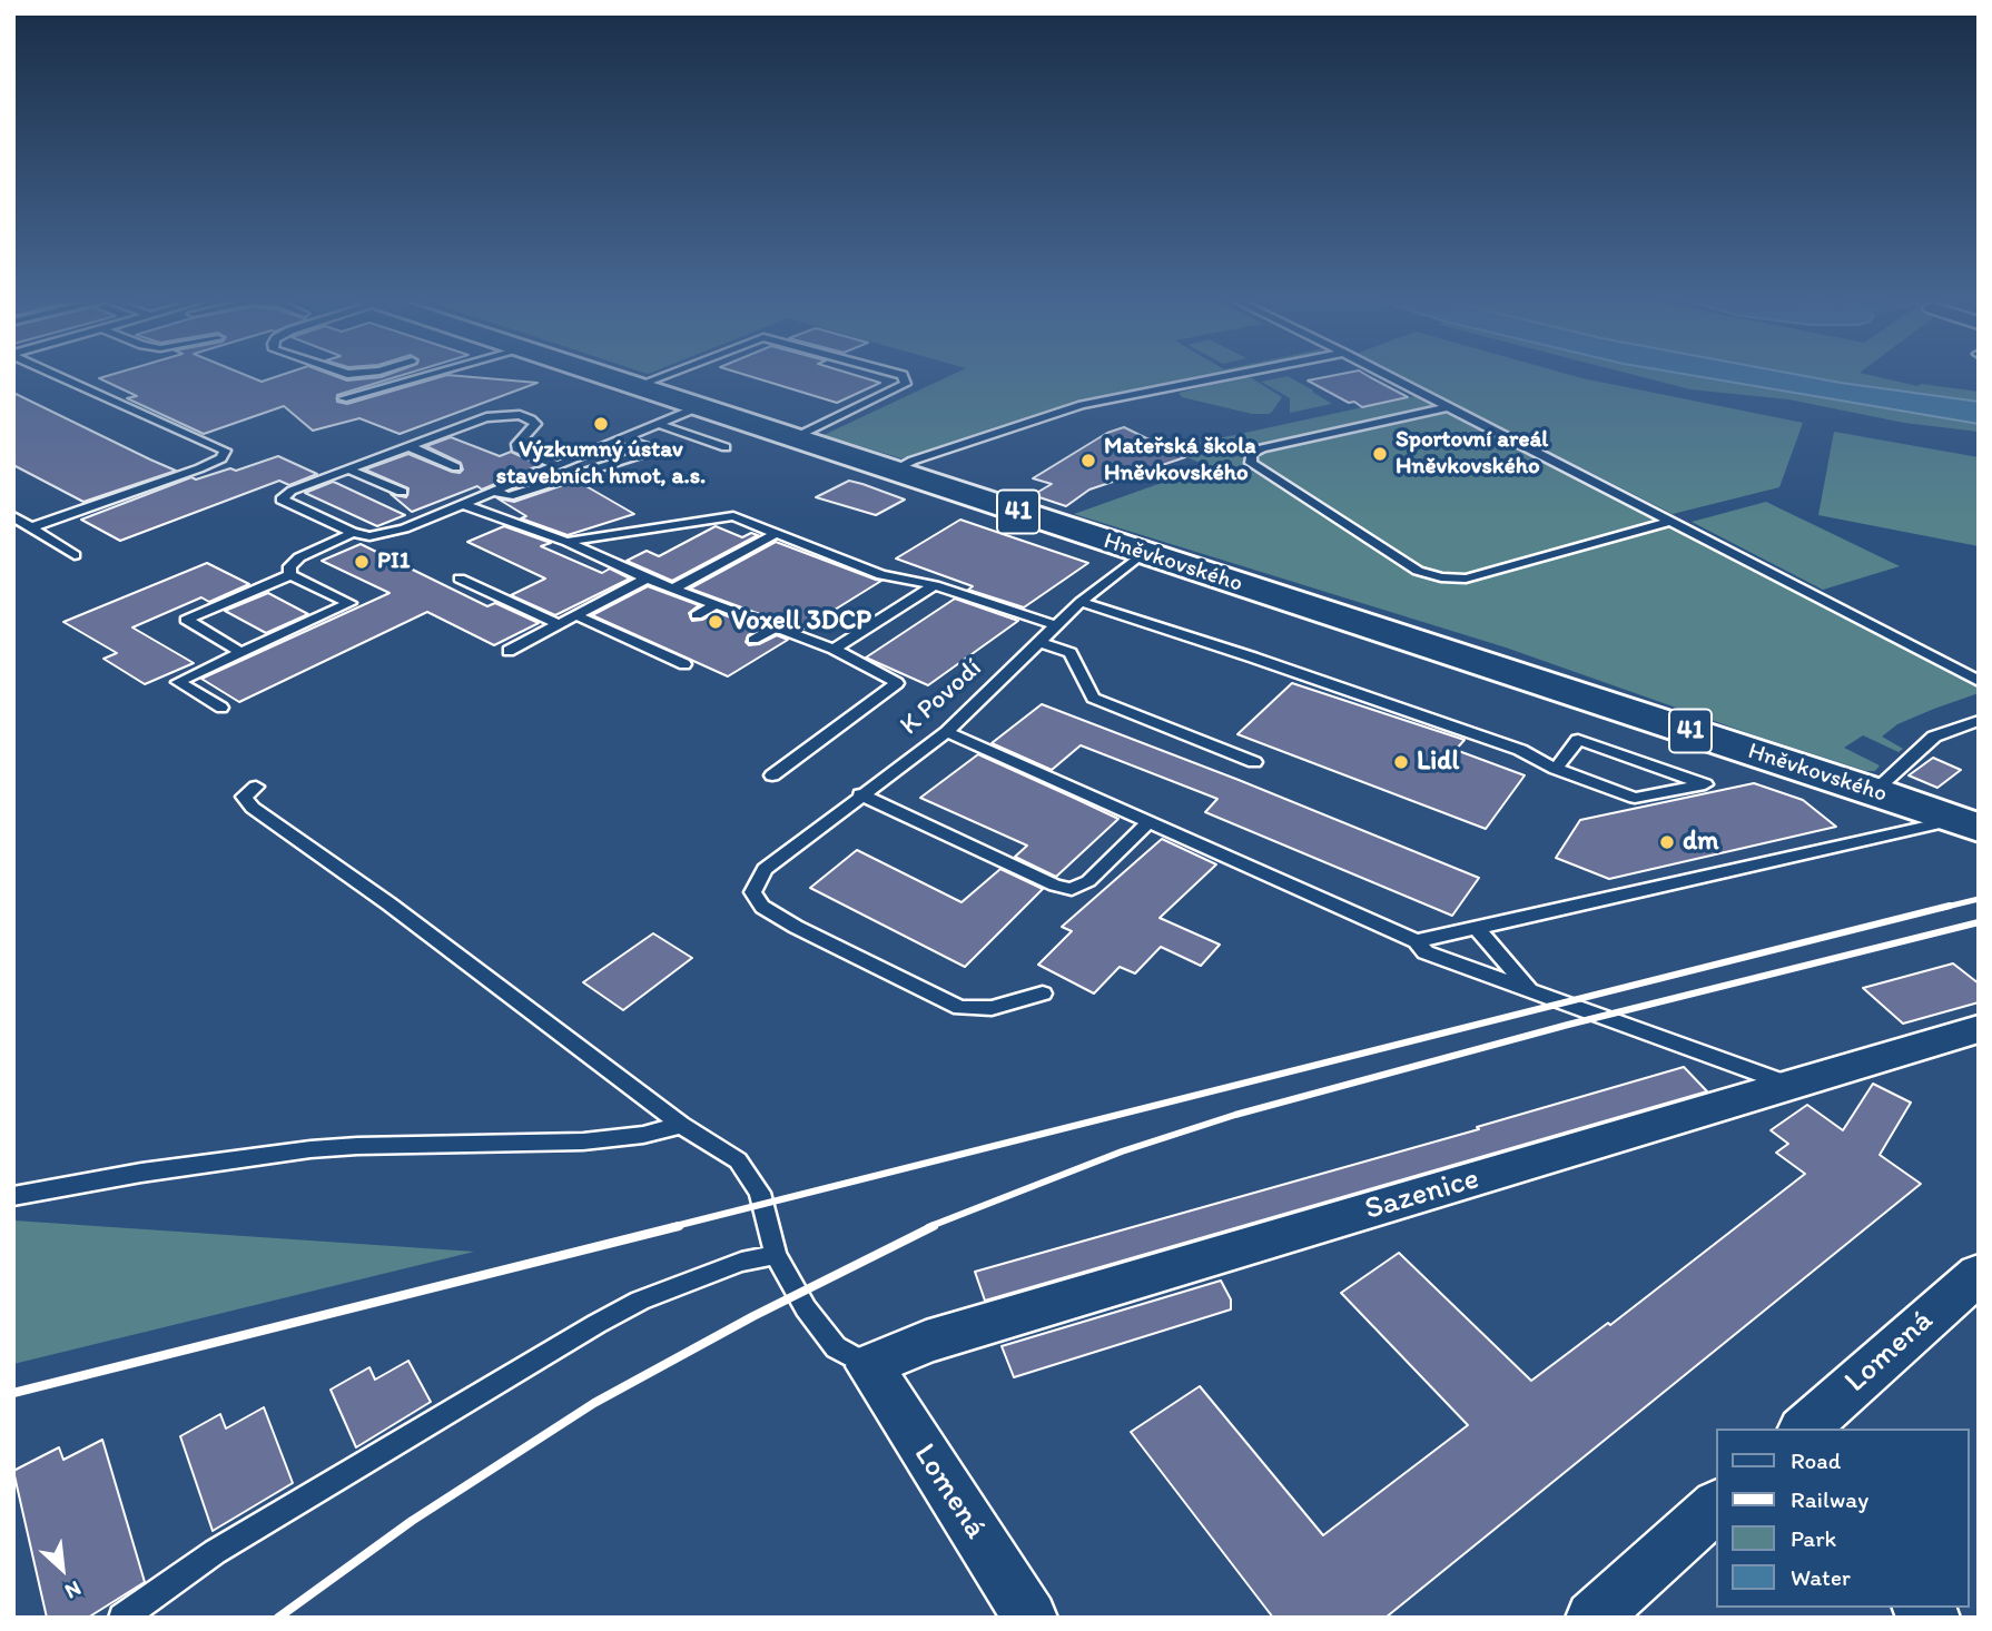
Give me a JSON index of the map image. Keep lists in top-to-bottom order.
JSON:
{
  "streets": {
    "main road": ["41", "Hněvkovského"],
    "street": ["Sazenice", "Lomená"],
    "lane": ["K Povodí"]
  },
  "crossings": [
    ["Hněvkovského", "K Povodí"],
    ["Sazenice", "Lomená"]
  ],
  "places": [
    "Výzkumný ústav stavebních hmot, a.s.",
    "Sportovní areál Hněvkovského",
    "Mateřská škola Hněvkovského",
    "PI1",
    "Voxell 3DCP",
    "Lidl",
    "dm"
  ],
  "legend": [
    "Road",
    "Railway",
    "Park",
    "Water"
  ],
  "north": "bottom right"
}
